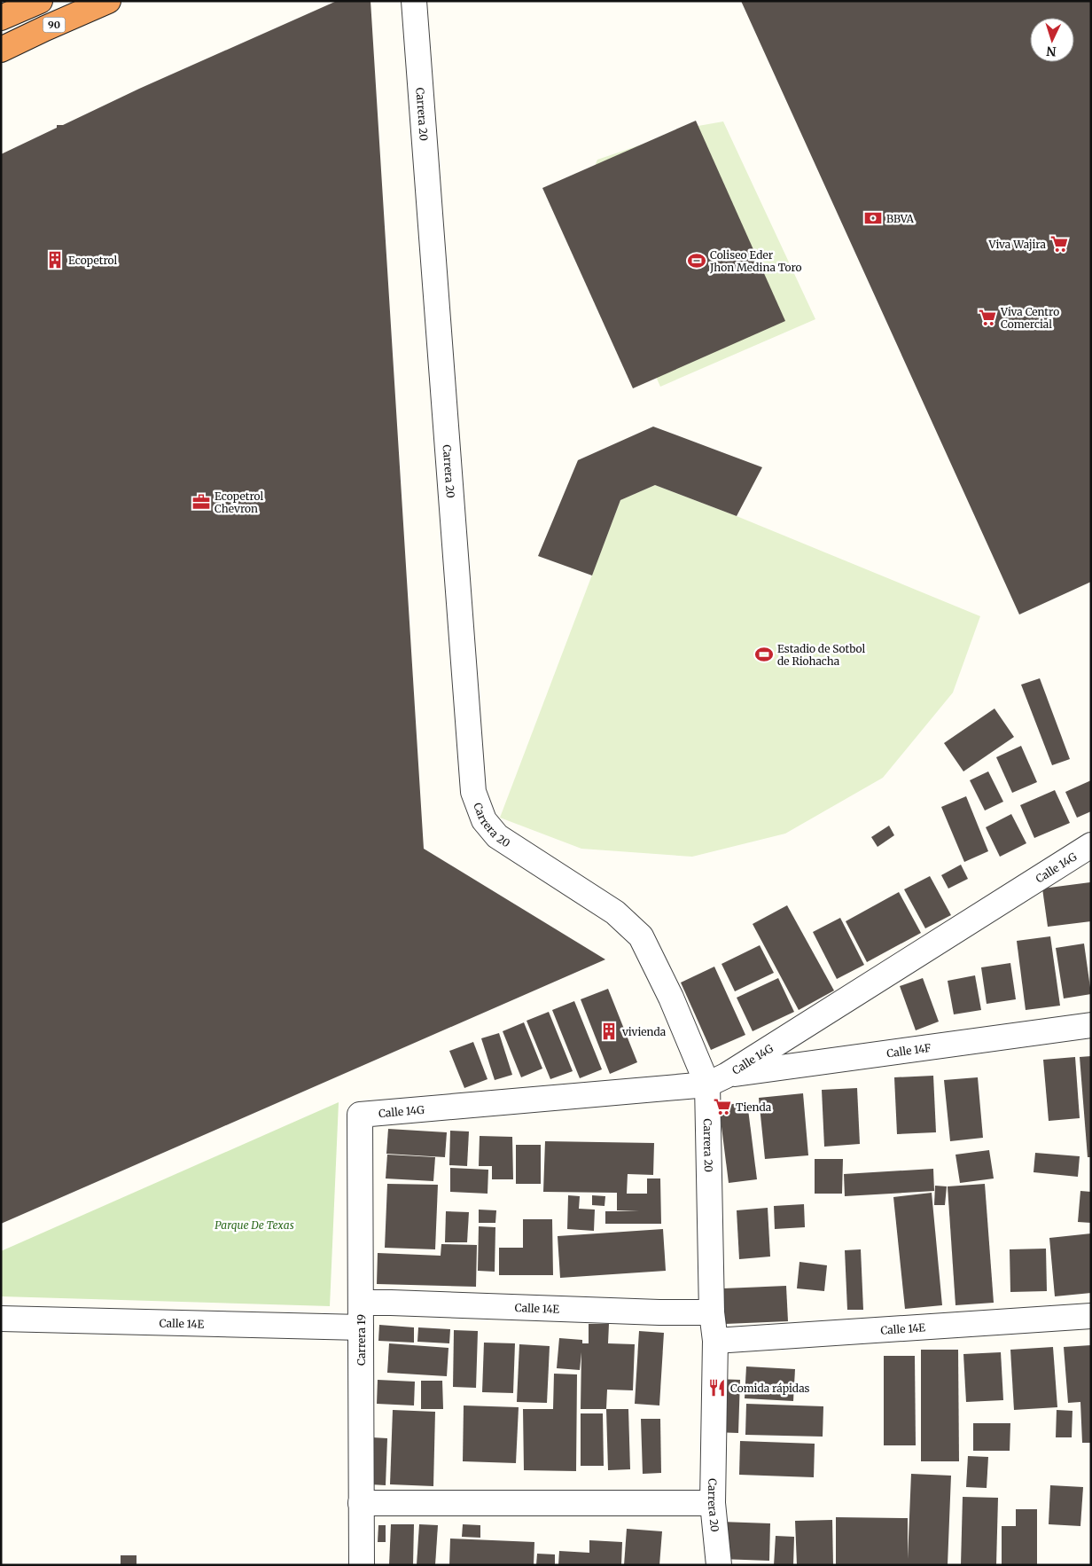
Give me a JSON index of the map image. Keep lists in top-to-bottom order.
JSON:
{
  "streets": {
    "highway": ["90"],
    "street": [
      "Carrera 20",
      "Calle 14G",
      "Calle 14F",
      "Calle 14E",
      "Carrera 19"
    ]
  },
  "crossings": [
    ["Carrera 20", "Calle 14G"],
    ["Carrera 20", "Calle 14F"],
    ["Carrera 20", "Calle 14E"],
    ["Calle 14G", "Calle 14F"],
    ["Calle 14G", "Carrera 19"],
    ["Calle 14E", "Carrera 19"]
  ],
  "parks": ["Parque De Texas"],
  "places": {
    "bank": ["BBVA"],
    "supermarket": ["Viva Wajira", "Viva Centro Comercial", "Tienda"],
    "building": ["Ecopetrol", "vivienda"],
    "sports": ["Coliseo Eder Jhon Medina Toro", "Estadio de Sotbol de Riohacha"],
    "office": ["Ecopetrol Chevron"],
    "restaurant": ["Comida rápidas"]
  },
  "north": "bottom"
}
